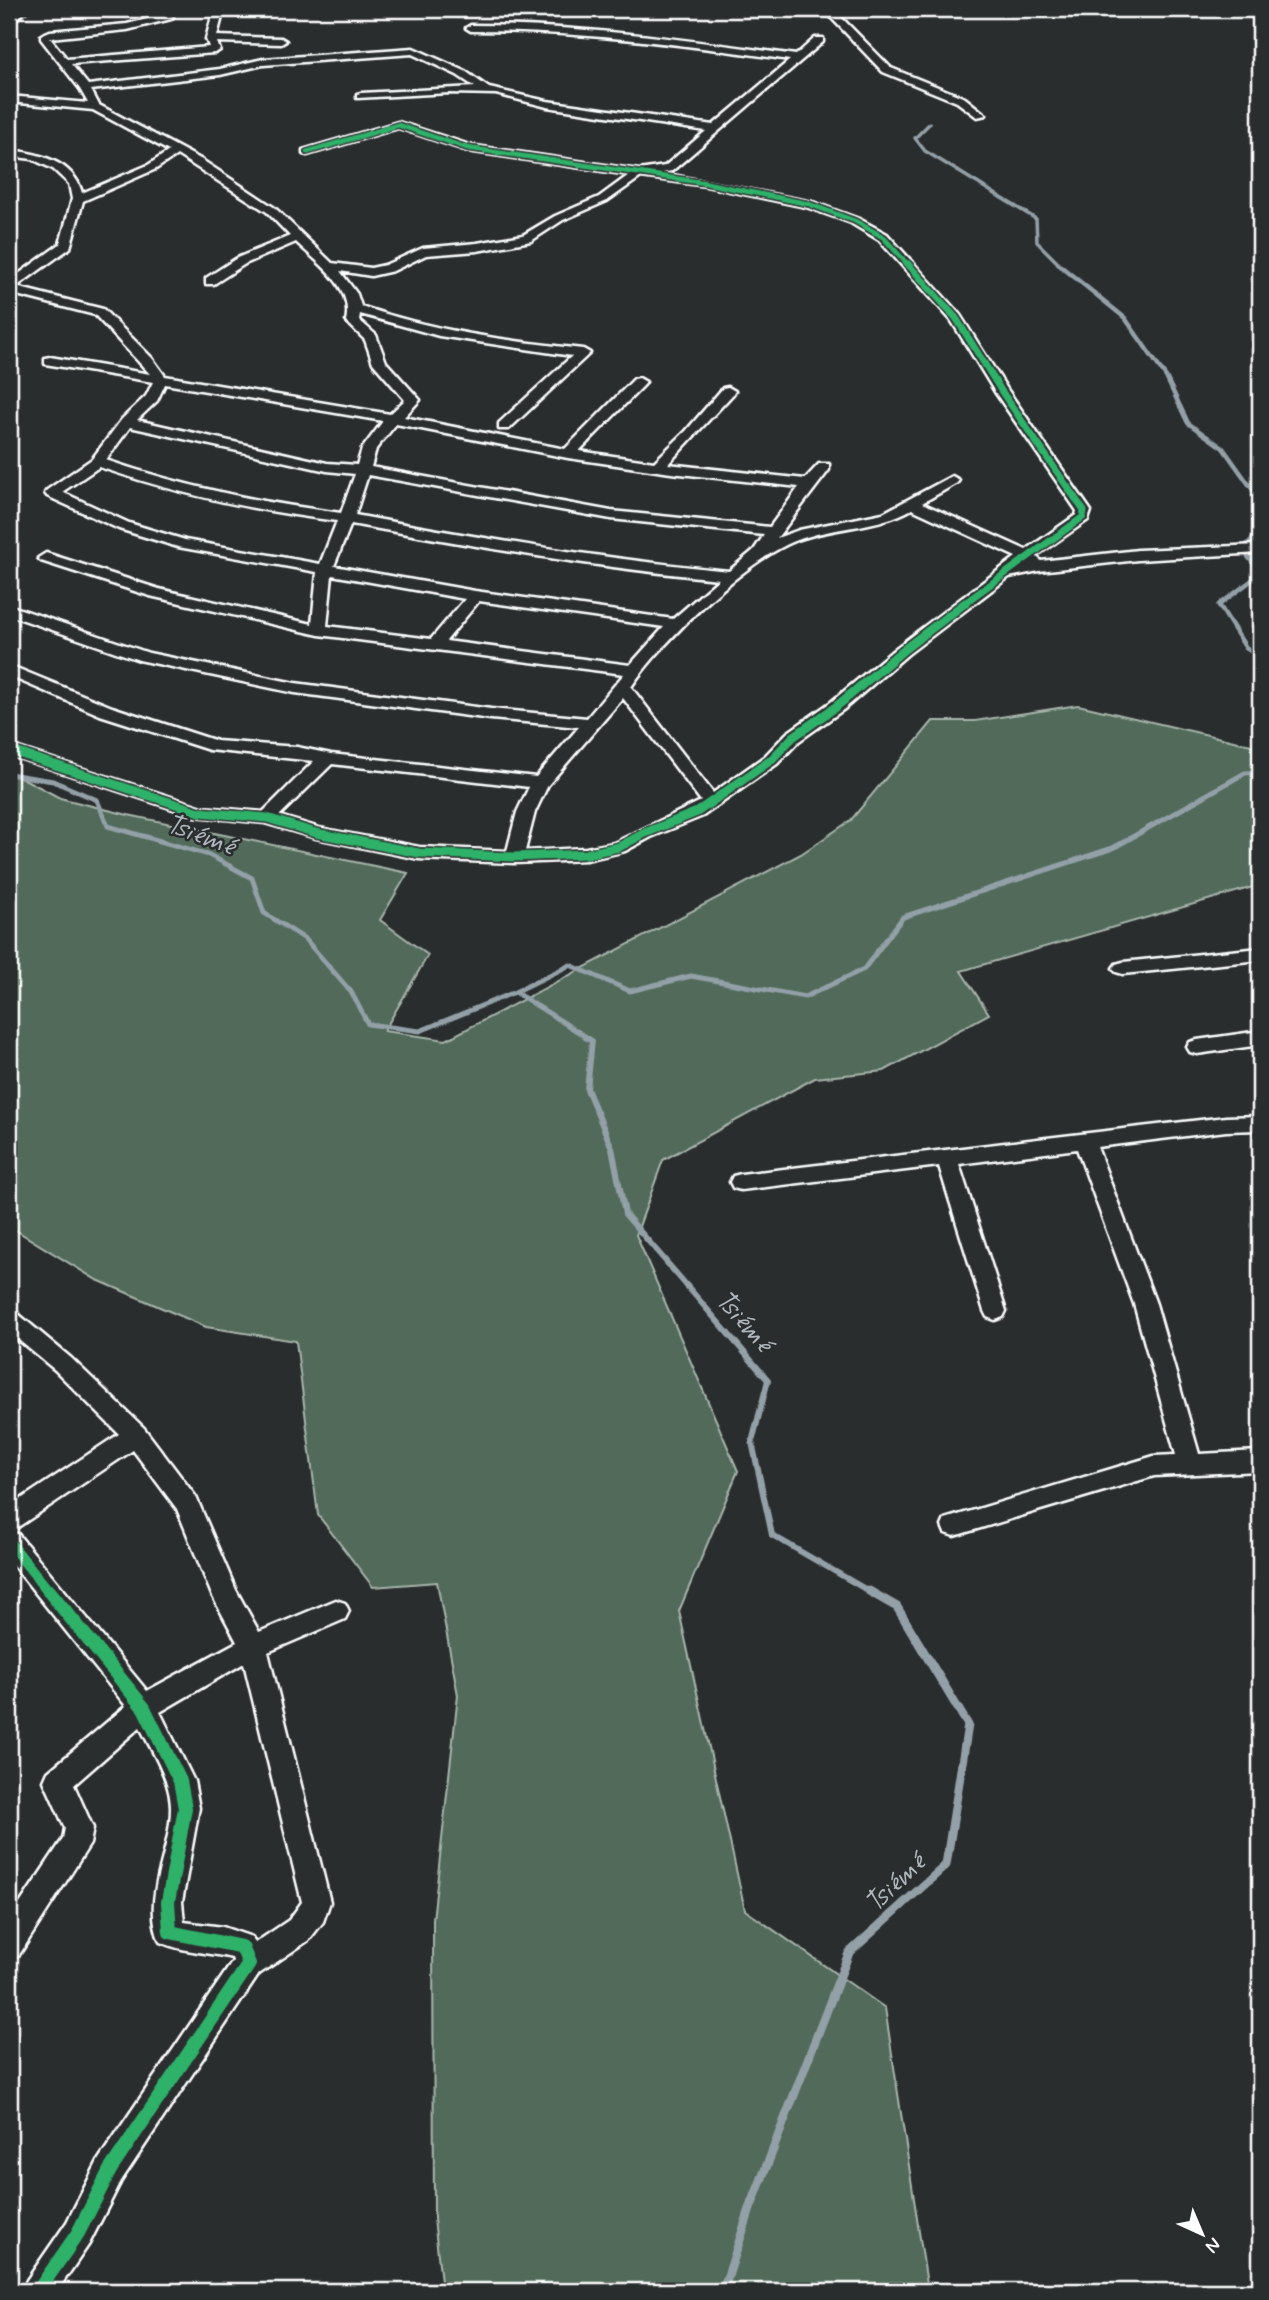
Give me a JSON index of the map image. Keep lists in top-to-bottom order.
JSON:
{
  "water": ["Tsiémé"],
  "north": "bottom right"
}
